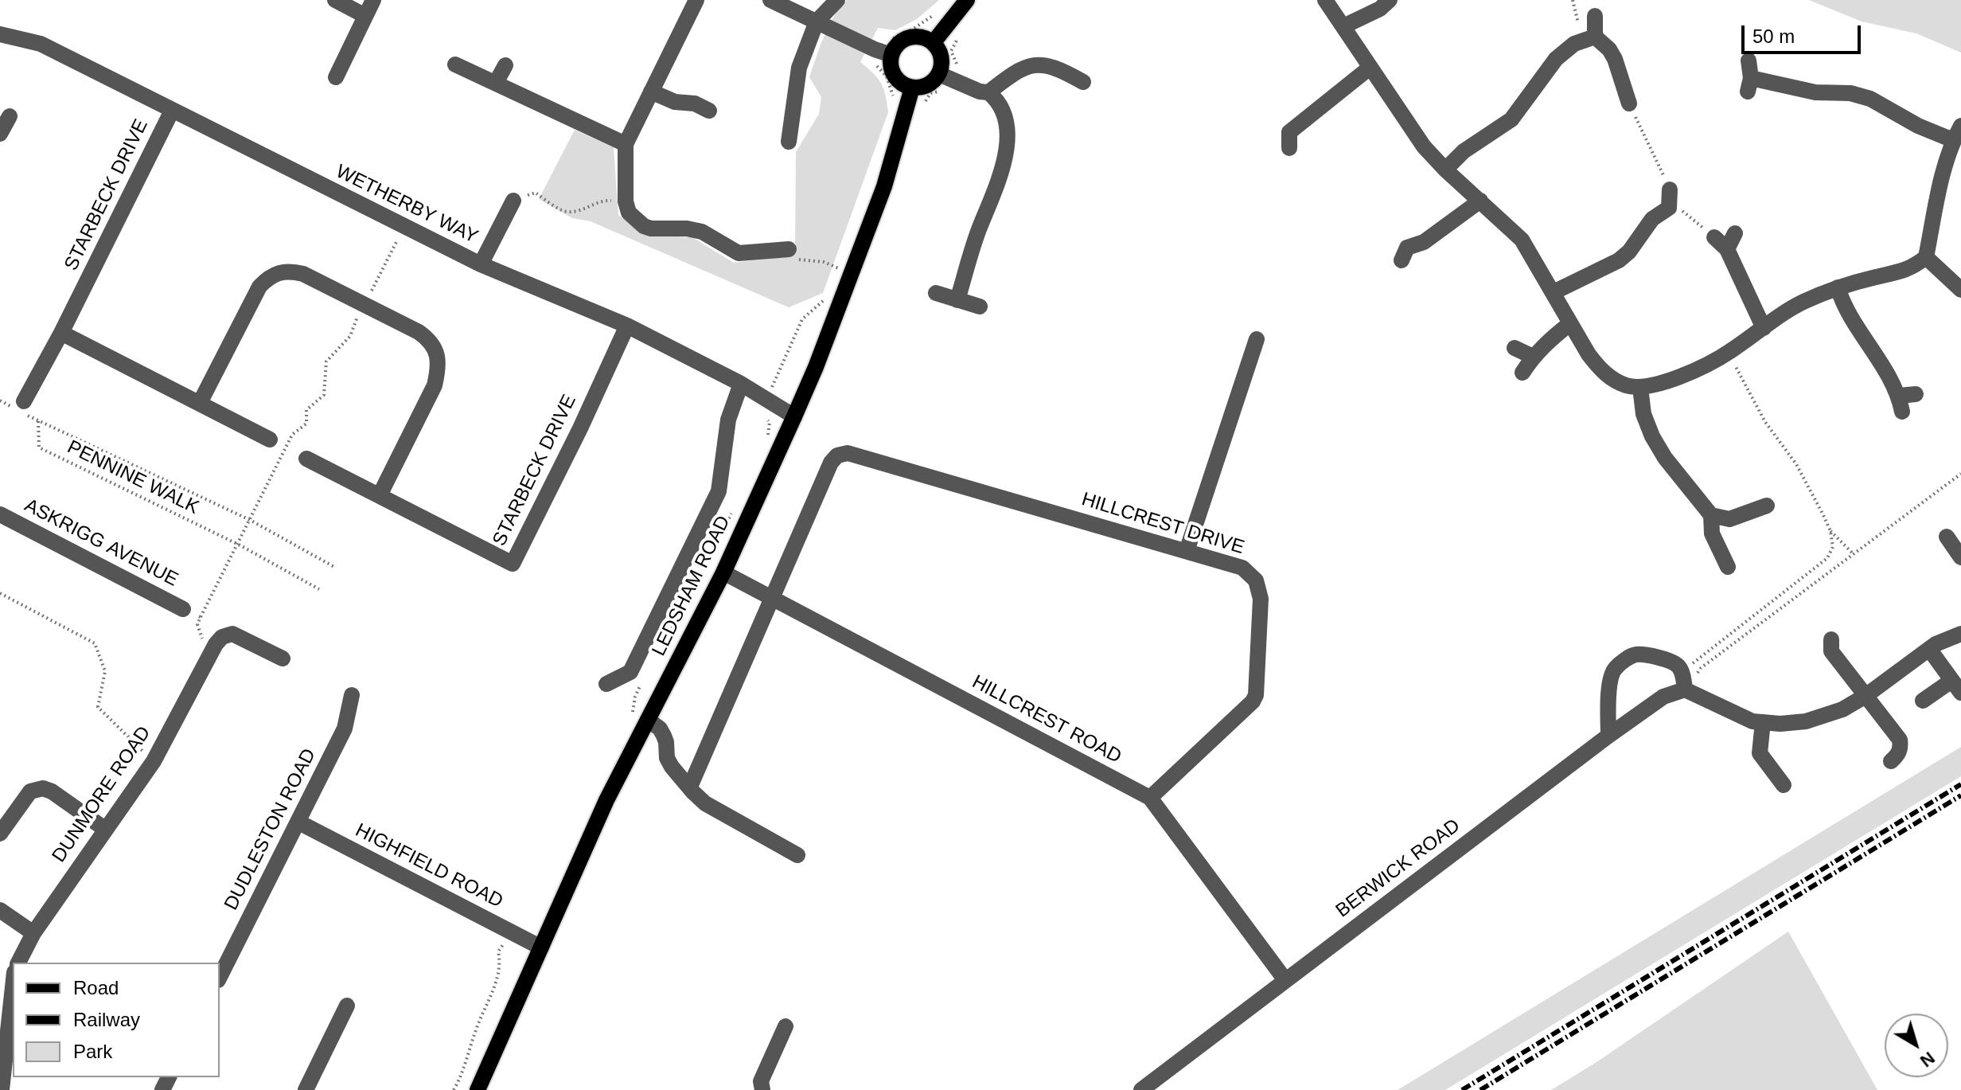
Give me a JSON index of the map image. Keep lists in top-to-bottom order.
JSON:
{
  "streets": {
    "main road": ["LEDSHAM ROAD"],
    "street": [
      "STARBECK DRIVE",
      "WETHERBY WAY",
      "HILLCREST DRIVE",
      "ASKRIGG AVENUE",
      "HILLCREST ROAD",
      "DUNMORE ROAD",
      "DUDLESTON ROAD",
      "HIGHFIELD ROAD",
      "BERWICK ROAD"
    ],
    "path": ["PENNINE WALK"]
  },
  "crossings": [
    ["STARBECK DRIVE", "WETHERBY WAY"],
    ["STARBECK DRIVE", "PENNINE WALK"],
    ["WETHERBY WAY", "LEDSHAM ROAD"],
    ["HILLCREST DRIVE", "HILLCREST ROAD"],
    ["LEDSHAM ROAD", "HILLCREST ROAD"],
    ["LEDSHAM ROAD", "HIGHFIELD ROAD"],
    ["HILLCREST ROAD", "BERWICK ROAD"],
    ["DUDLESTON ROAD", "HIGHFIELD ROAD"]
  ],
  "legend": ["Road", "Railway", "Park"],
  "scale_bar": "50 m",
  "north": "bottom right"
}
